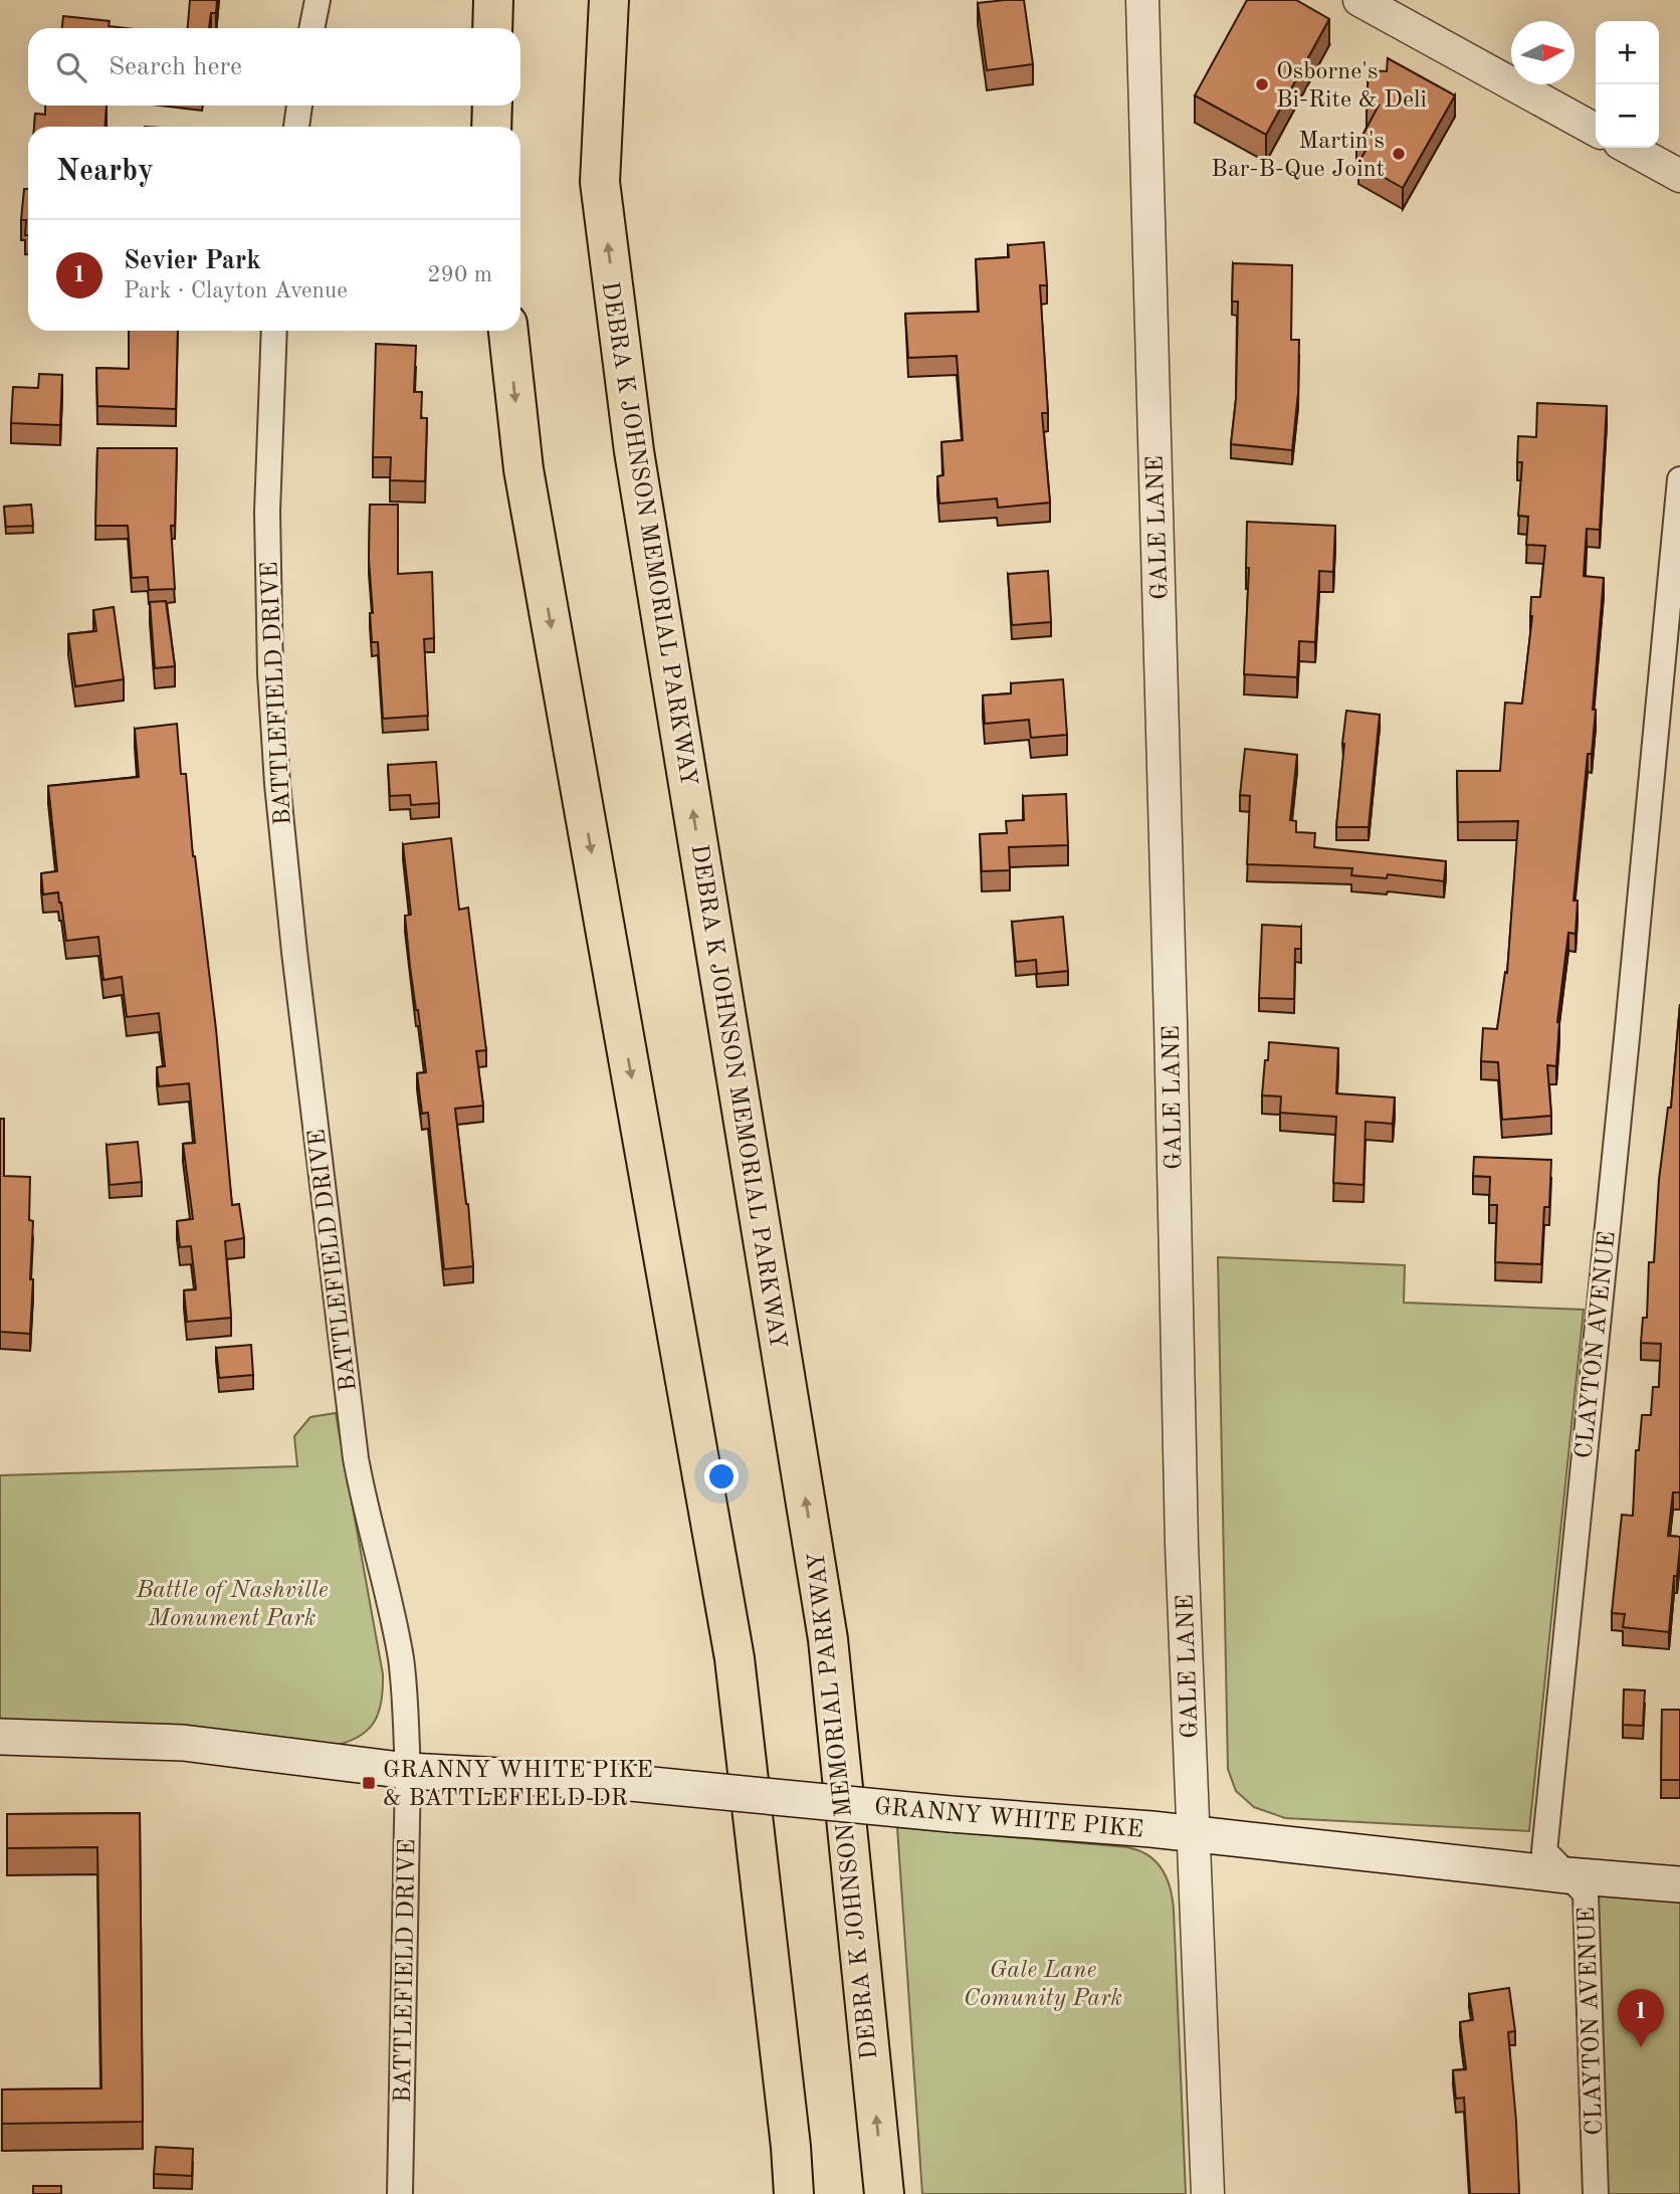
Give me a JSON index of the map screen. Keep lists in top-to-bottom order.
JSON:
{
  "streets": {
    "highway": ["DEBRA K JOHNSON MEMORIAL PARKWAY"],
    "main road": ["GRANNY WHITE PIKE"],
    "street": ["GALE LANE", "BATTLEFIELD DRIVE", "CLAYTON AVENUE"]
  },
  "crossings": [
    ["GALE LANE", "GRANNY WHITE PIKE"],
    ["BATTLEFIELD DRIVE", "GRANNY WHITE PIKE"],
    ["CLAYTON AVENUE", "GRANNY WHITE PIKE"]
  ],
  "parks": ["Battle of Nashville Monument Park", "Gale Lane Comunity Park"],
  "places": {
    "other": ["Osborne's Bi-Rite & Deli", "Martin's Bar-B-Que Joint"],
    "transit": ["GRANNY WHITE PIKE & BATTLEFIELD DR"]
  },
  "north": "right",
  "page": {
    "map_buttons": ["+", "−"],
    "search": "Search here",
    "heading": "Nearby",
    "list": [
      {
        "mark": "1",
        "name": "Sevier Park",
        "note": "Park · Clayton Avenue",
        "value": "290 m"
      }
    ],
    "pins": "1"
  }
}
